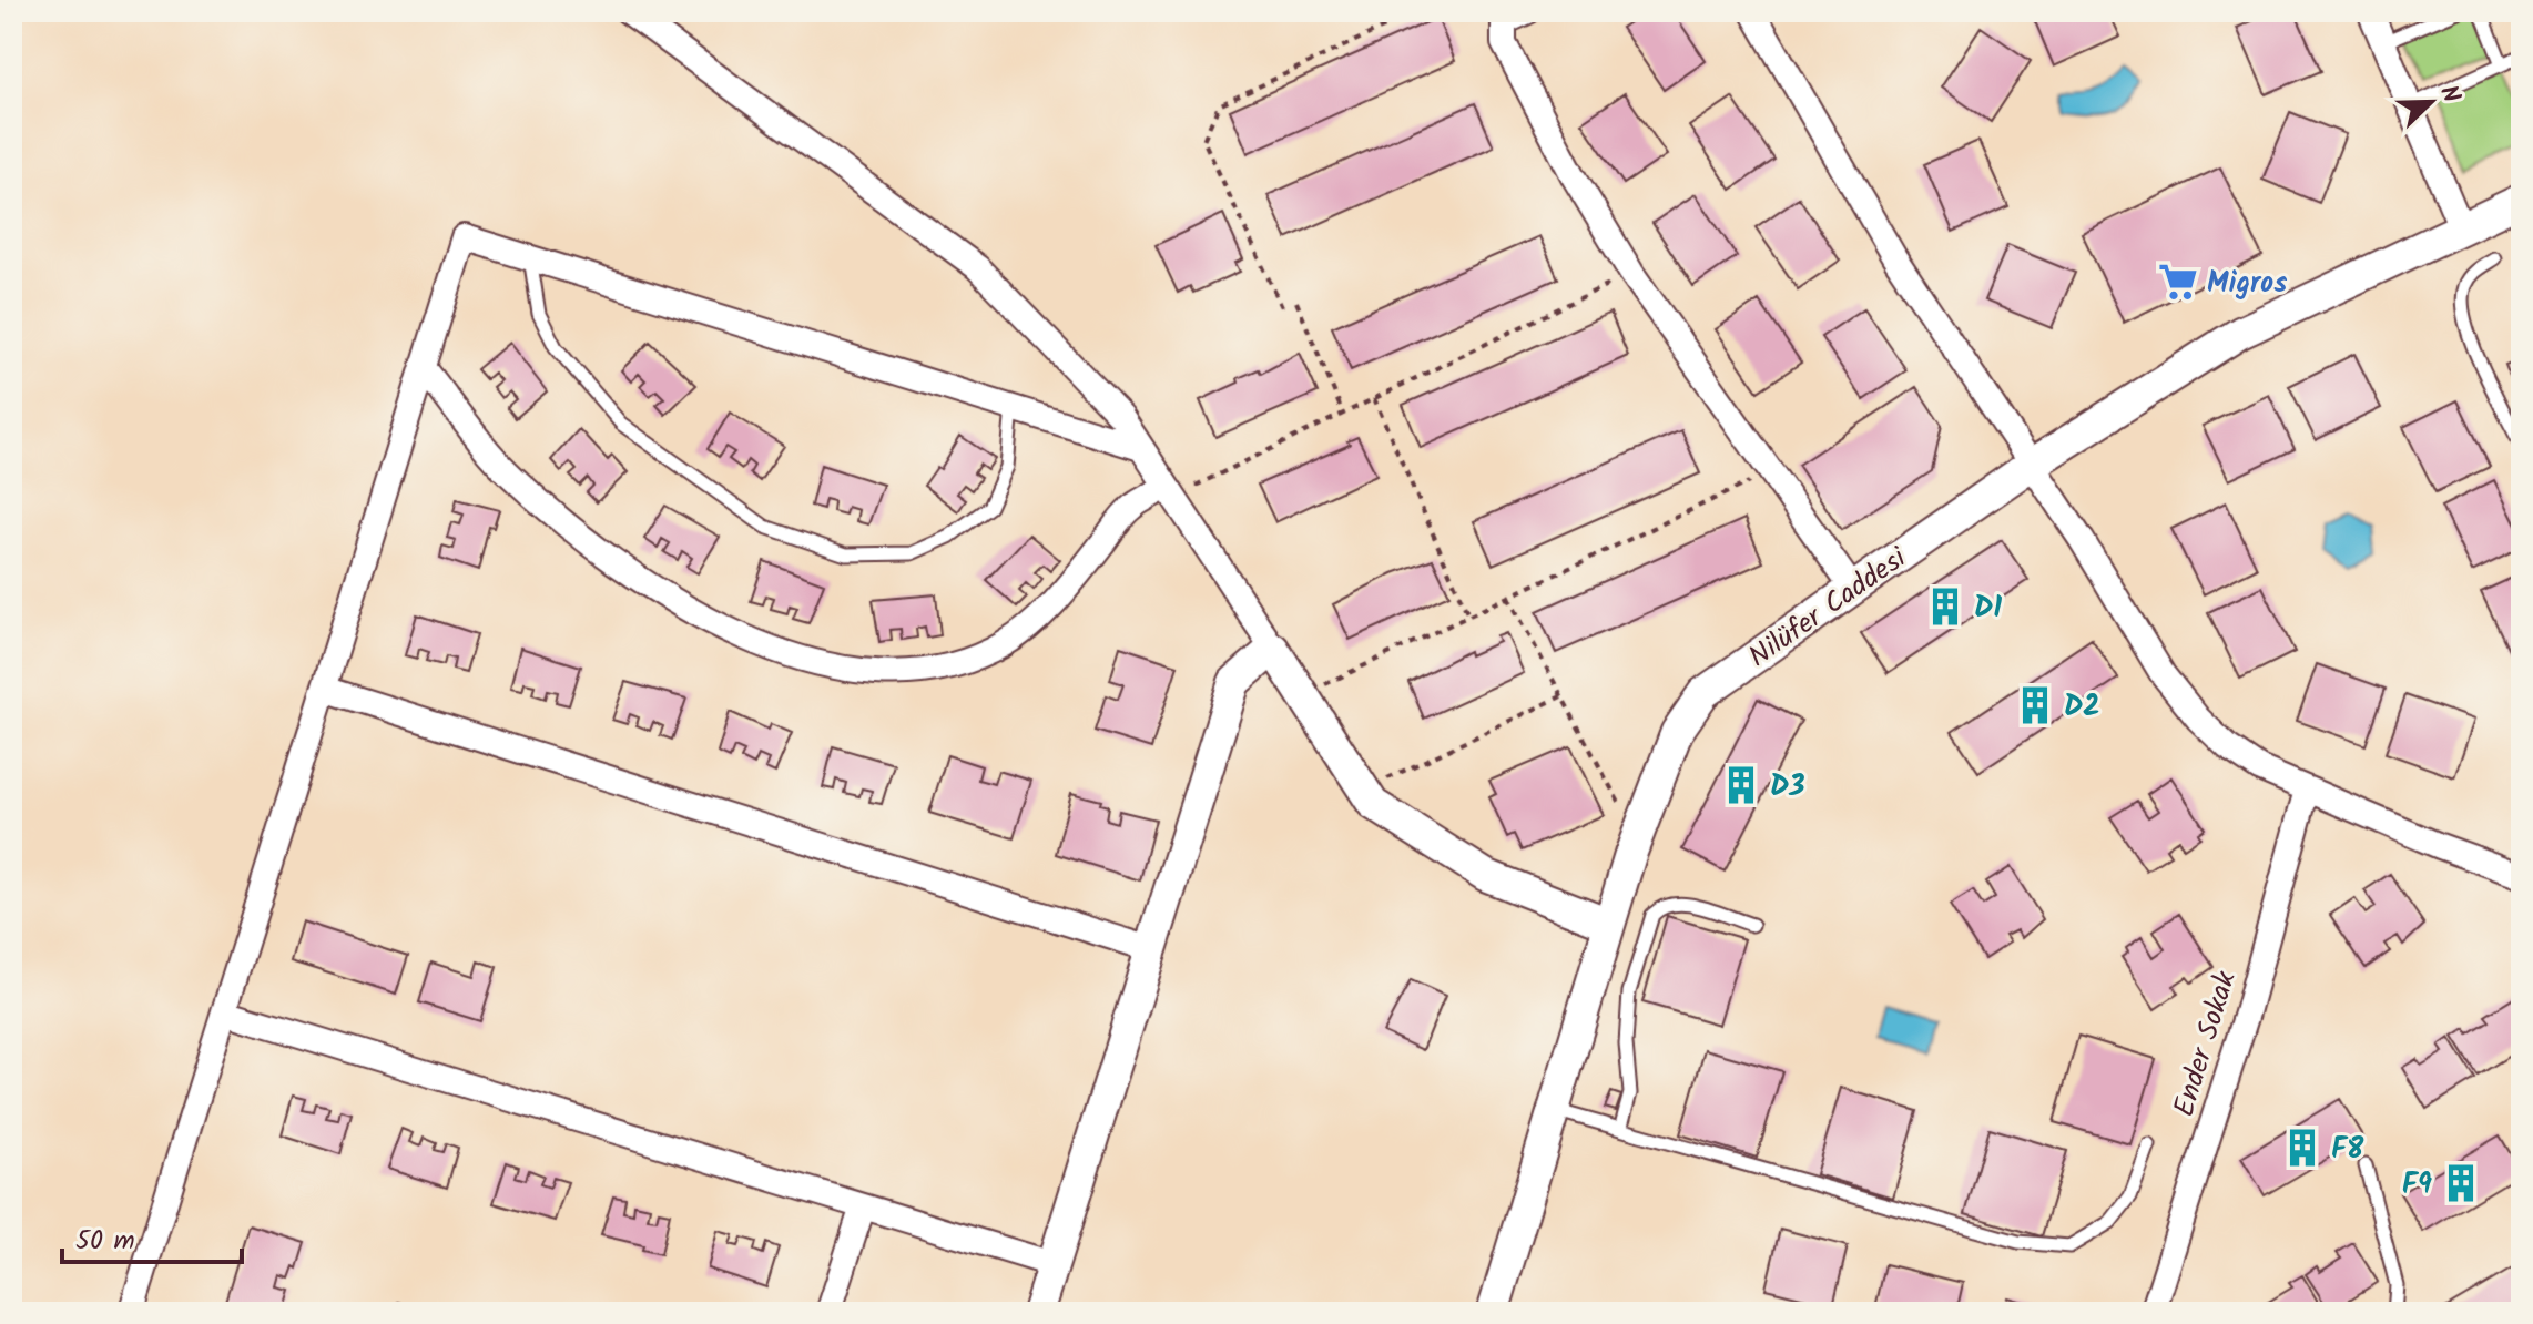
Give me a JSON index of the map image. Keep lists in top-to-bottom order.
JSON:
{
  "streets": {
    "street": ["Nilüfer Caddesi", "Ender Sokak"]
  },
  "places": {
    "supermarket": ["Migros"],
    "building": [
      "D1",
      "D2",
      "D3",
      "F8",
      "F9"
    ]
  },
  "scale_bar": "50 m",
  "north": "top right"
}
